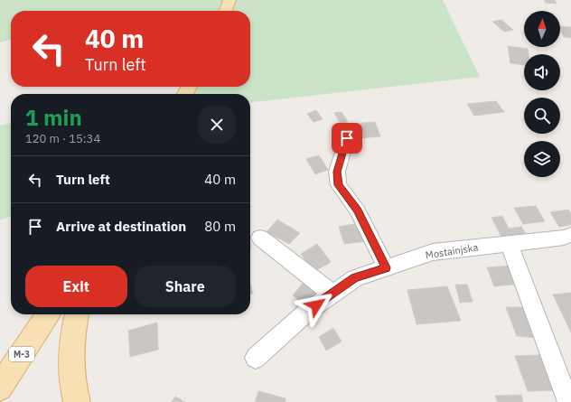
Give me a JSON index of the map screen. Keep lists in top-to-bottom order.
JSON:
{
  "streets": {
    "main road": ["M-3"],
    "street": ["Mostainjska"]
  },
  "north": "top",
  "page": {
    "turn": ["40 m", "Turn left"],
    "heading": ["1 min", "120 m · 15:34"],
    "list": [
      {
        "name": "Turn left",
        "value": "40 m"
      },
      {
        "name": "Arrive at destination",
        "value": "80 m"
      }
    ],
    "buttons": ["Exit", "Share"]
  }
}
